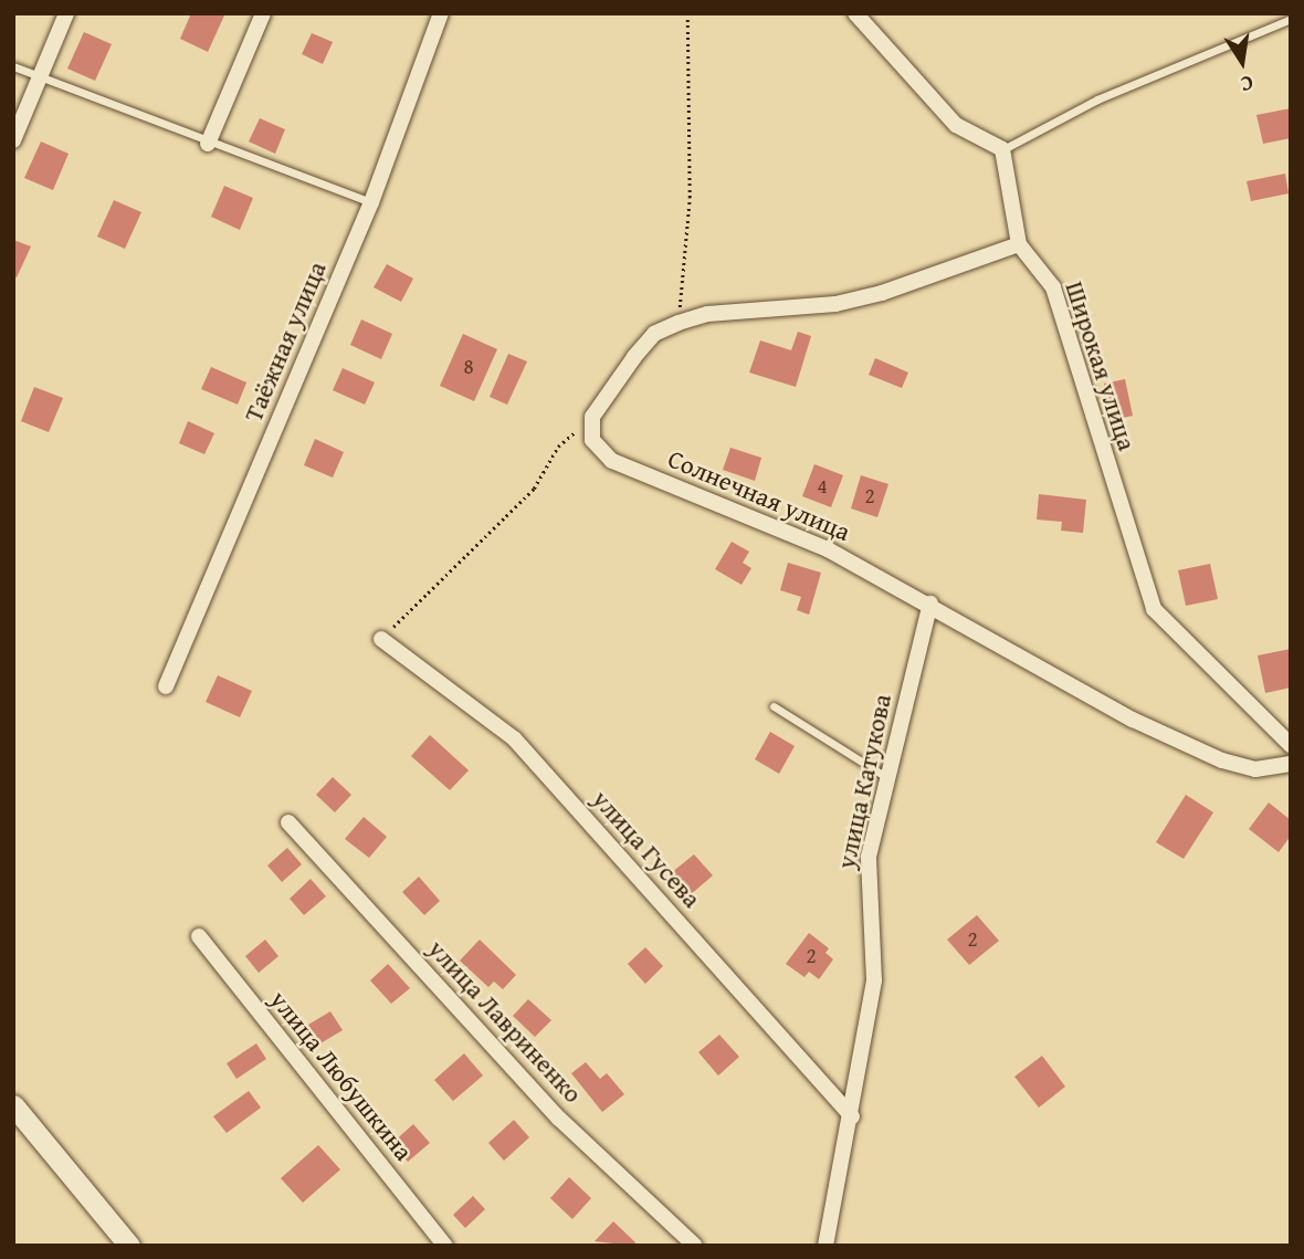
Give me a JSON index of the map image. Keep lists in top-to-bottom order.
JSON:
{
  "streets": {
    "street": [
      "Таёжная улица",
      "Широкая улица",
      "Солнечная улица",
      "улица Катукова",
      "улица Гусева",
      "улица Лавриненко",
      "улица Любушкина"
    ]
  },
  "crossings": [
    ["Солнечная улица", "улица Катукова"],
    ["улица Катукова", "улица Гусева"]
  ],
  "house_numbers": [
    "8",
    "4",
    "2",
    "2",
    "2"
  ],
  "north": "bottom"
}
